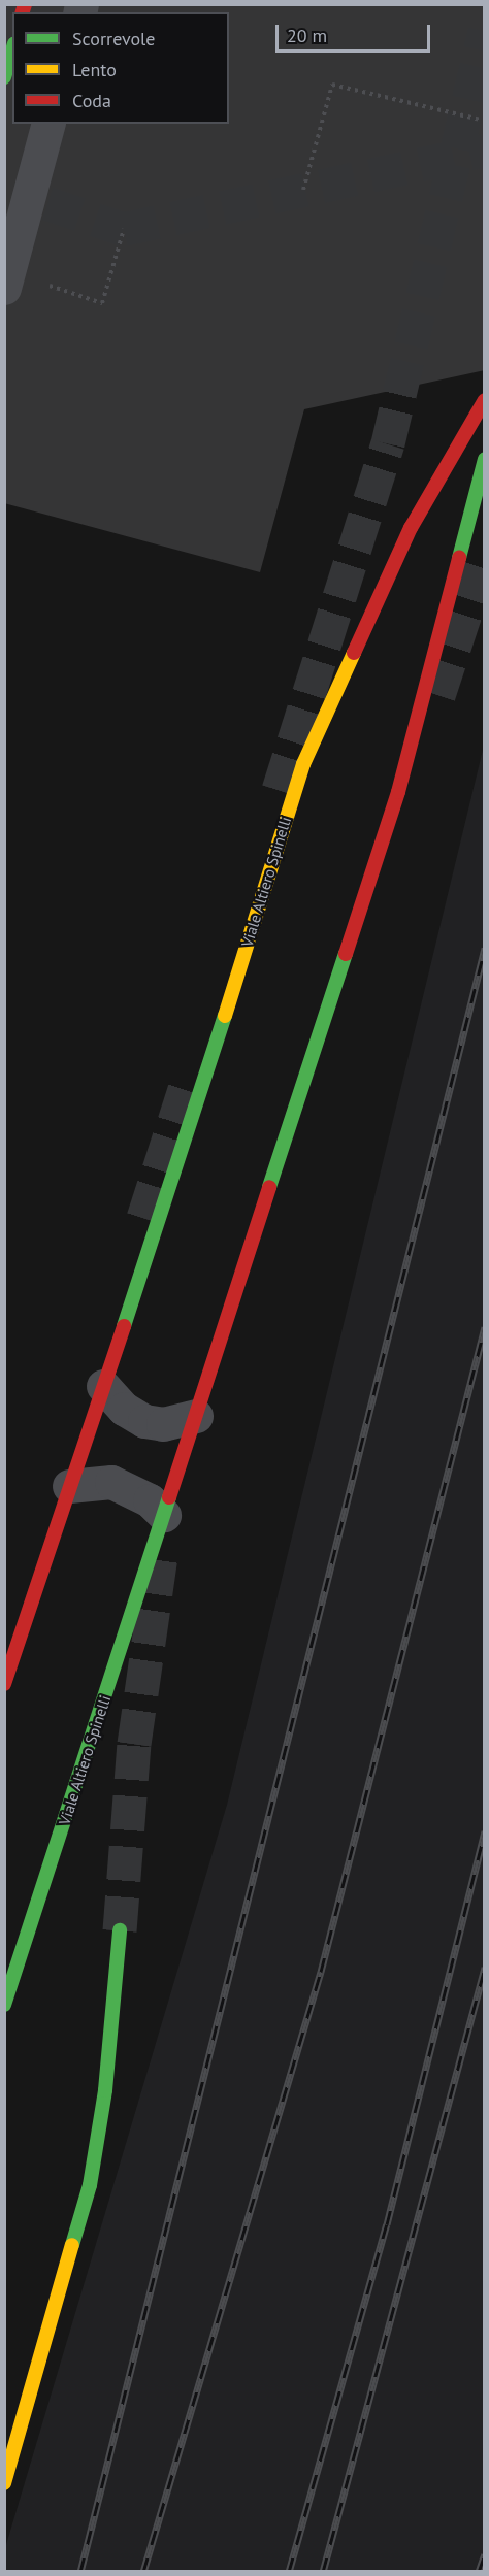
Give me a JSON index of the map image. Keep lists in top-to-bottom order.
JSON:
{
  "streets": {
    "main road": ["Viale Altiero Spinelli"]
  },
  "legend": ["Scorrevole", "Lento", "Coda"],
  "scale_bar": "20 m"
}
